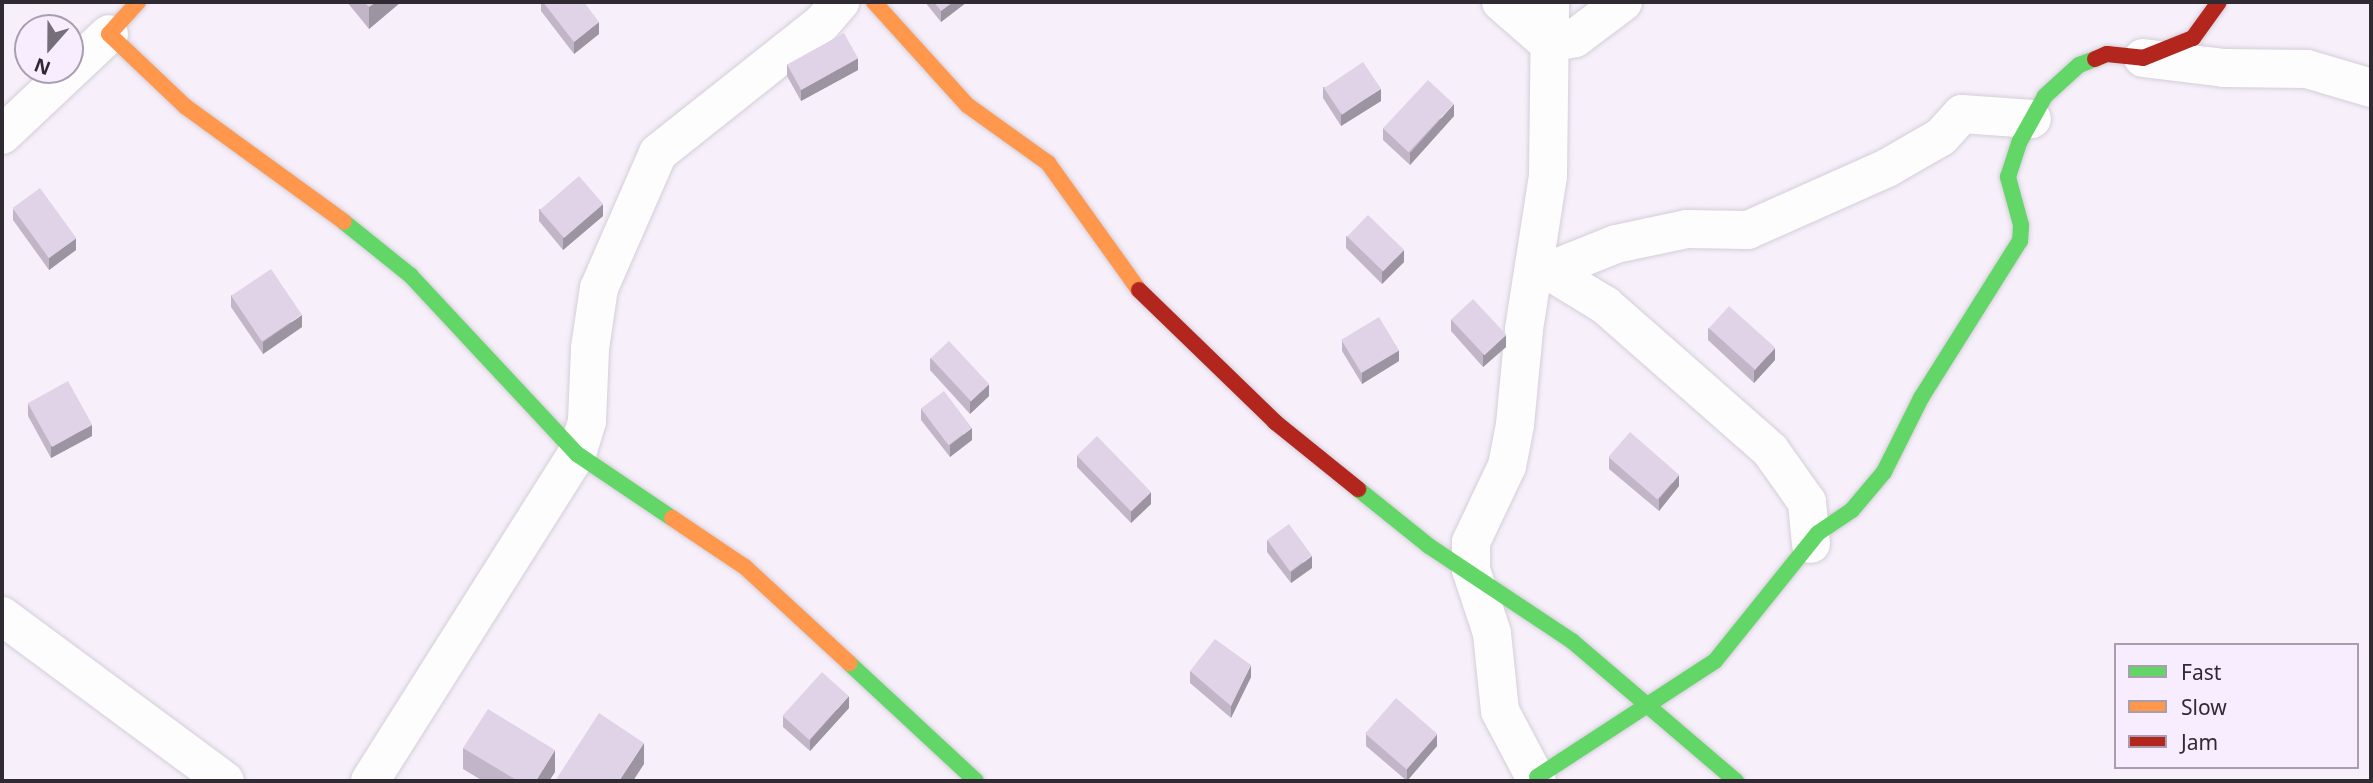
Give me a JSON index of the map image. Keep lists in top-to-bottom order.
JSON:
{
  "legend": ["Fast", "Slow", "Jam"],
  "north": "bottom"
}
